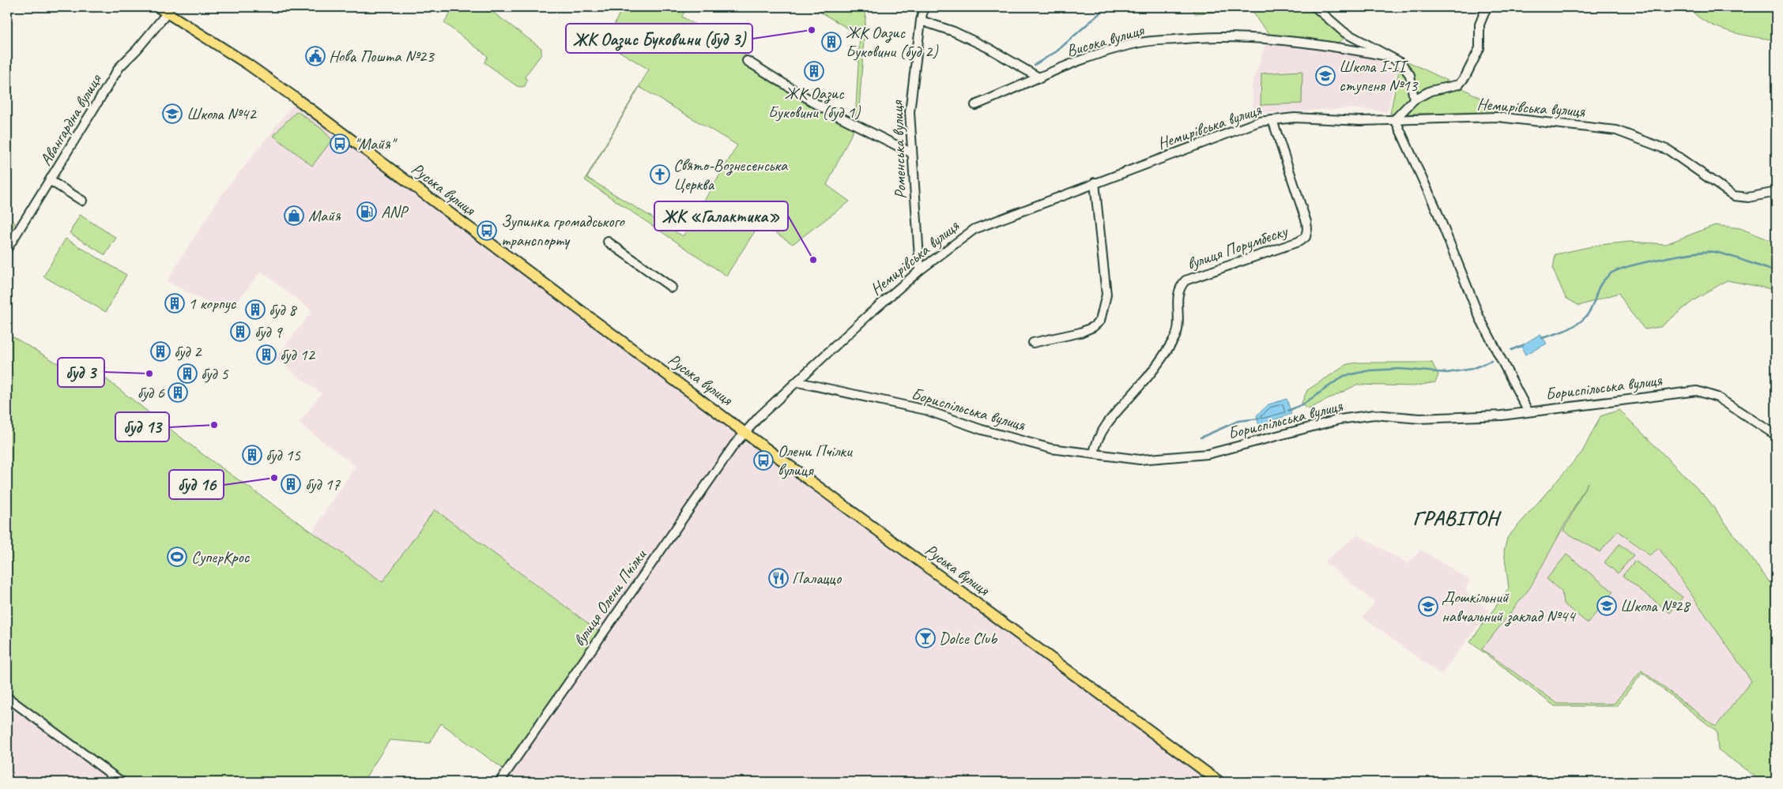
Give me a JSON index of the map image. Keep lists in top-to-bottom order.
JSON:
{
  "streets": {
    "main road": ["Руська вулиця"],
    "street": [
      "Висока вулиця",
      "Немирівська вулиця",
      "Авангардна вулиця",
      "Роменська вулиця",
      "вулиця Порумбеску",
      "Бориспільська вулиця",
      "вулиця Олени Пчілки"
    ]
  },
  "crossings": [
    ["Немирівська вулиця", "Роменська вулиця"],
    ["Немирівська вулиця", "Руська вулиця"],
    ["Немирівська вулиця", "вулиця Порумбеску"],
    ["Немирівська вулиця", "Бориспільська вулиця"],
    ["Немирівська вулиця", "вулиця Олени Пчілки"],
    ["Авангардна вулиця", "Руська вулиця"],
    ["Руська вулиця", "вулиця Олени Пчілки"],
    ["вулиця Порумбеску", "Бориспільська вулиця"]
  ],
  "districts": ["ГРАВІТОН"],
  "places": {
    "other": [
      "ЖК Оазис Буковини (буд 3)",
      "ЖК «Галактика»",
      "буд 3",
      "буд 13",
      "буд 16"
    ],
    "building": [
      "ЖК Оазис Буковини (буд 2)",
      "ЖК Оазис Буковини (буд 1)",
      "1 корпус",
      "буд 8",
      "буд 9",
      "буд 2",
      "буд 12",
      "буд 5",
      "буд 6",
      "буд 15",
      "буд 17"
    ],
    "public building": ["Нова Пошта №23"],
    "school or university": [
      "Школа I-II ступеня №13",
      "Школа №42",
      "Школа №28",
      "Дошкільний навчальний заклад №44"
    ],
    "bus stop": ["\"Майя\"", "Зупинка громадського транспорту", "Олени Пчілки вулиця"],
    "church": ["Свято-Вознесенська Церква"],
    "fuel station": ["ANP"],
    "shop": ["Майя"],
    "sports": ["СуперКрос"],
    "restaurant": ["Палаццо"],
    "bar": ["Dolce Club"]
  }
}
